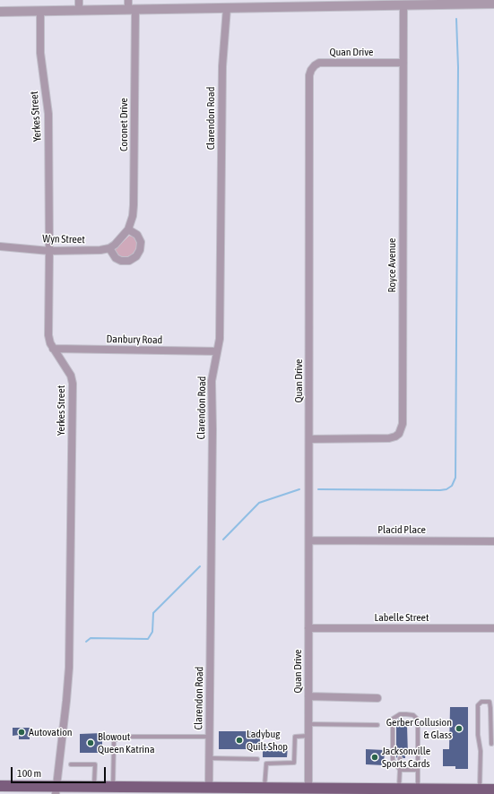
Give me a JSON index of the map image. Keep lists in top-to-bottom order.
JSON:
{
  "streets": {
    "street": [
      "Quan Drive",
      "Yerkes Street",
      "Clarendon Road",
      "Coronet Drive",
      "Wyn Street",
      "Royce Avenue",
      "Danbury Road",
      "Placid Place",
      "Labelle Street"
    ]
  },
  "crossings": [
    ["Quan Drive", "Royce Avenue"],
    ["Quan Drive", "Placid Place"],
    ["Quan Drive", "Labelle Street"],
    ["Yerkes Street", "Wyn Street"],
    ["Yerkes Street", "Danbury Road"],
    ["Clarendon Road", "Danbury Road"],
    ["Coronet Drive", "Wyn Street"]
  ],
  "places": [
    "Gerber Collusion & Glass",
    "Autovation",
    "Ladybug Quilt Shop",
    "Blowout Queen Katrina",
    "Jacksonville Sports Cards"
  ],
  "scale_bar": "100 m"
}
